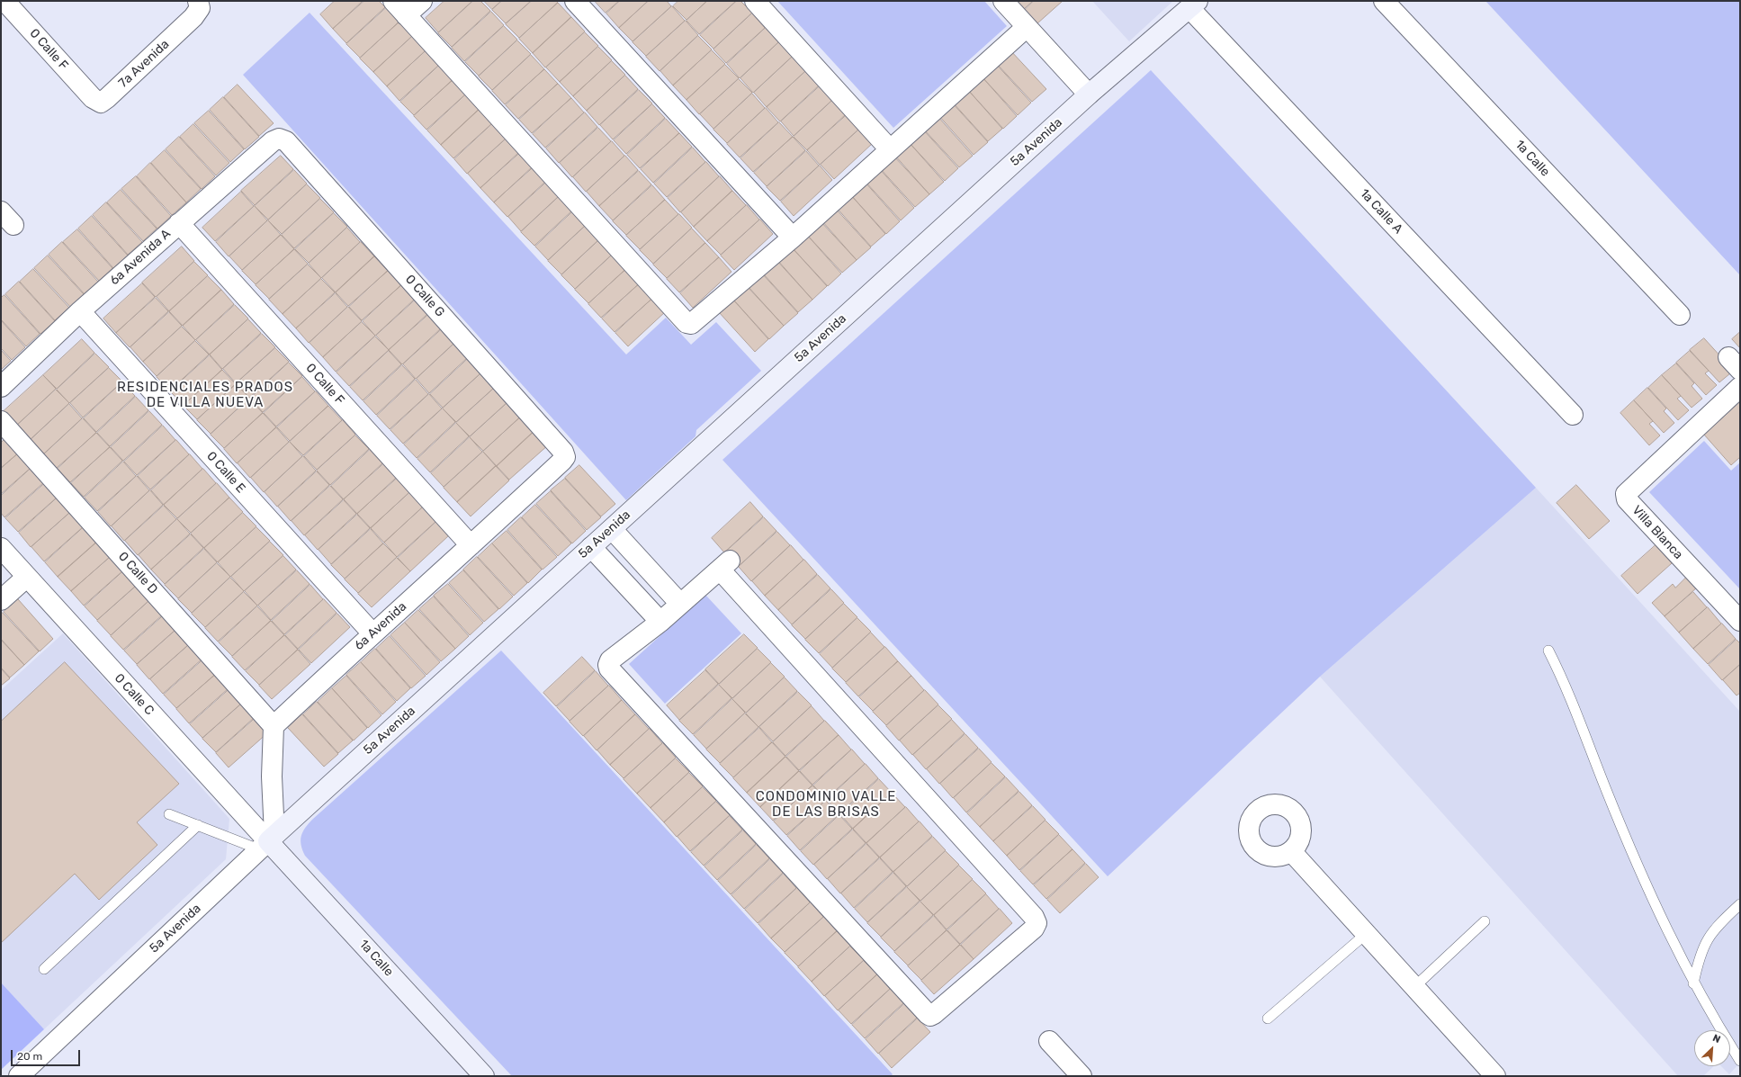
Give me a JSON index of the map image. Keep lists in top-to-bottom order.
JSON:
{
  "streets": {
    "street": [
      "0 Calle F",
      "7a Avenida",
      "5a Avenida",
      "1a Calle",
      "1a Calle A",
      "6a Avenida A",
      "0 Calle G",
      "0 Calle E",
      "Villa Blanca",
      "0 Calle D",
      "6a Avenida",
      "0 Calle C"
    ]
  },
  "crossings": [
    ["0 Calle F", "7a Avenida"],
    ["0 Calle F", "6a Avenida A"],
    ["0 Calle F", "6a Avenida"],
    ["5a Avenida", "1a Calle"],
    ["5a Avenida", "1a Calle A"],
    ["5a Avenida", "0 Calle C"],
    ["1a Calle", "0 Calle C"],
    ["6a Avenida A", "0 Calle G"],
    ["6a Avenida A", "0 Calle E"],
    ["0 Calle G", "6a Avenida"],
    ["0 Calle E", "6a Avenida"],
    ["0 Calle D", "6a Avenida"]
  ],
  "districts": ["RESIDENCIALES PRADOS DE VILLA NUEVA", "CONDOMINIO VALLE DE LAS BRISAS"],
  "scale_bar": "20 m",
  "north": "top right"
}
